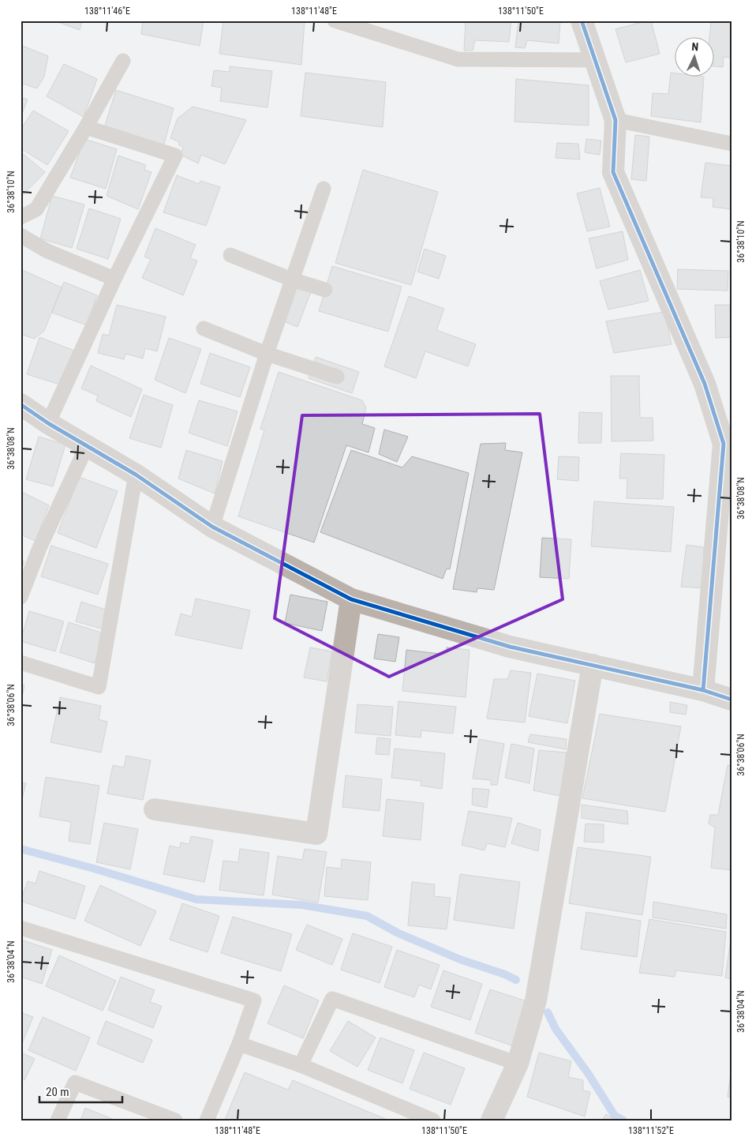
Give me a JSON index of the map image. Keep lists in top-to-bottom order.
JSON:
{
  "scale_bar": "20 m",
  "north": "top",
  "coordinates": [
    "138°11'46\"E",
    "138°11'48\"E",
    "138°11'50\"E",
    "36°38'10\"N",
    "36°38'08\"N",
    "36°38'06\"N",
    "36°38'04\"N",
    "138°11'52\"E"
  ]
}
